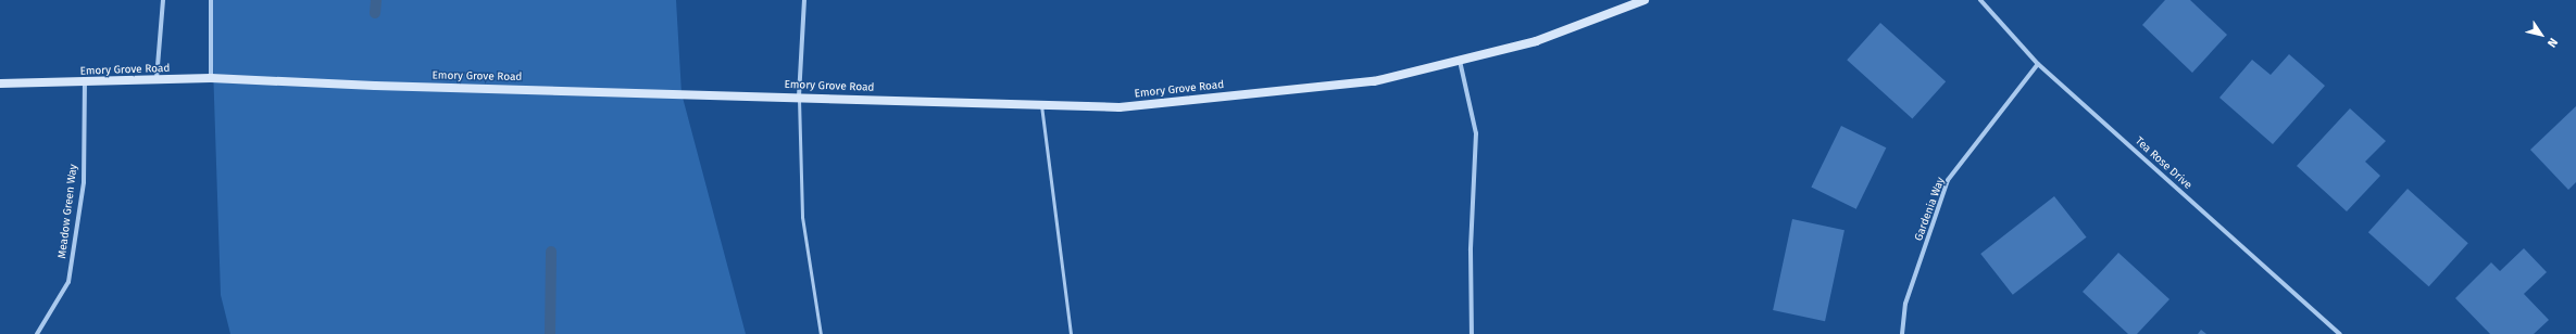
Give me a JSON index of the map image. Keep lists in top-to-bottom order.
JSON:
{
  "streets": {
    "street": [
      "Emory Grove Road",
      "Tea Rose Drive",
      "Gardenia Way",
      "Meadow Green Way"
    ]
  },
  "crossings": [
    ["Emory Grove Road", "Meadow Green Way"],
    ["Tea Rose Drive", "Gardenia Way"]
  ],
  "north": "bottom right"
}
